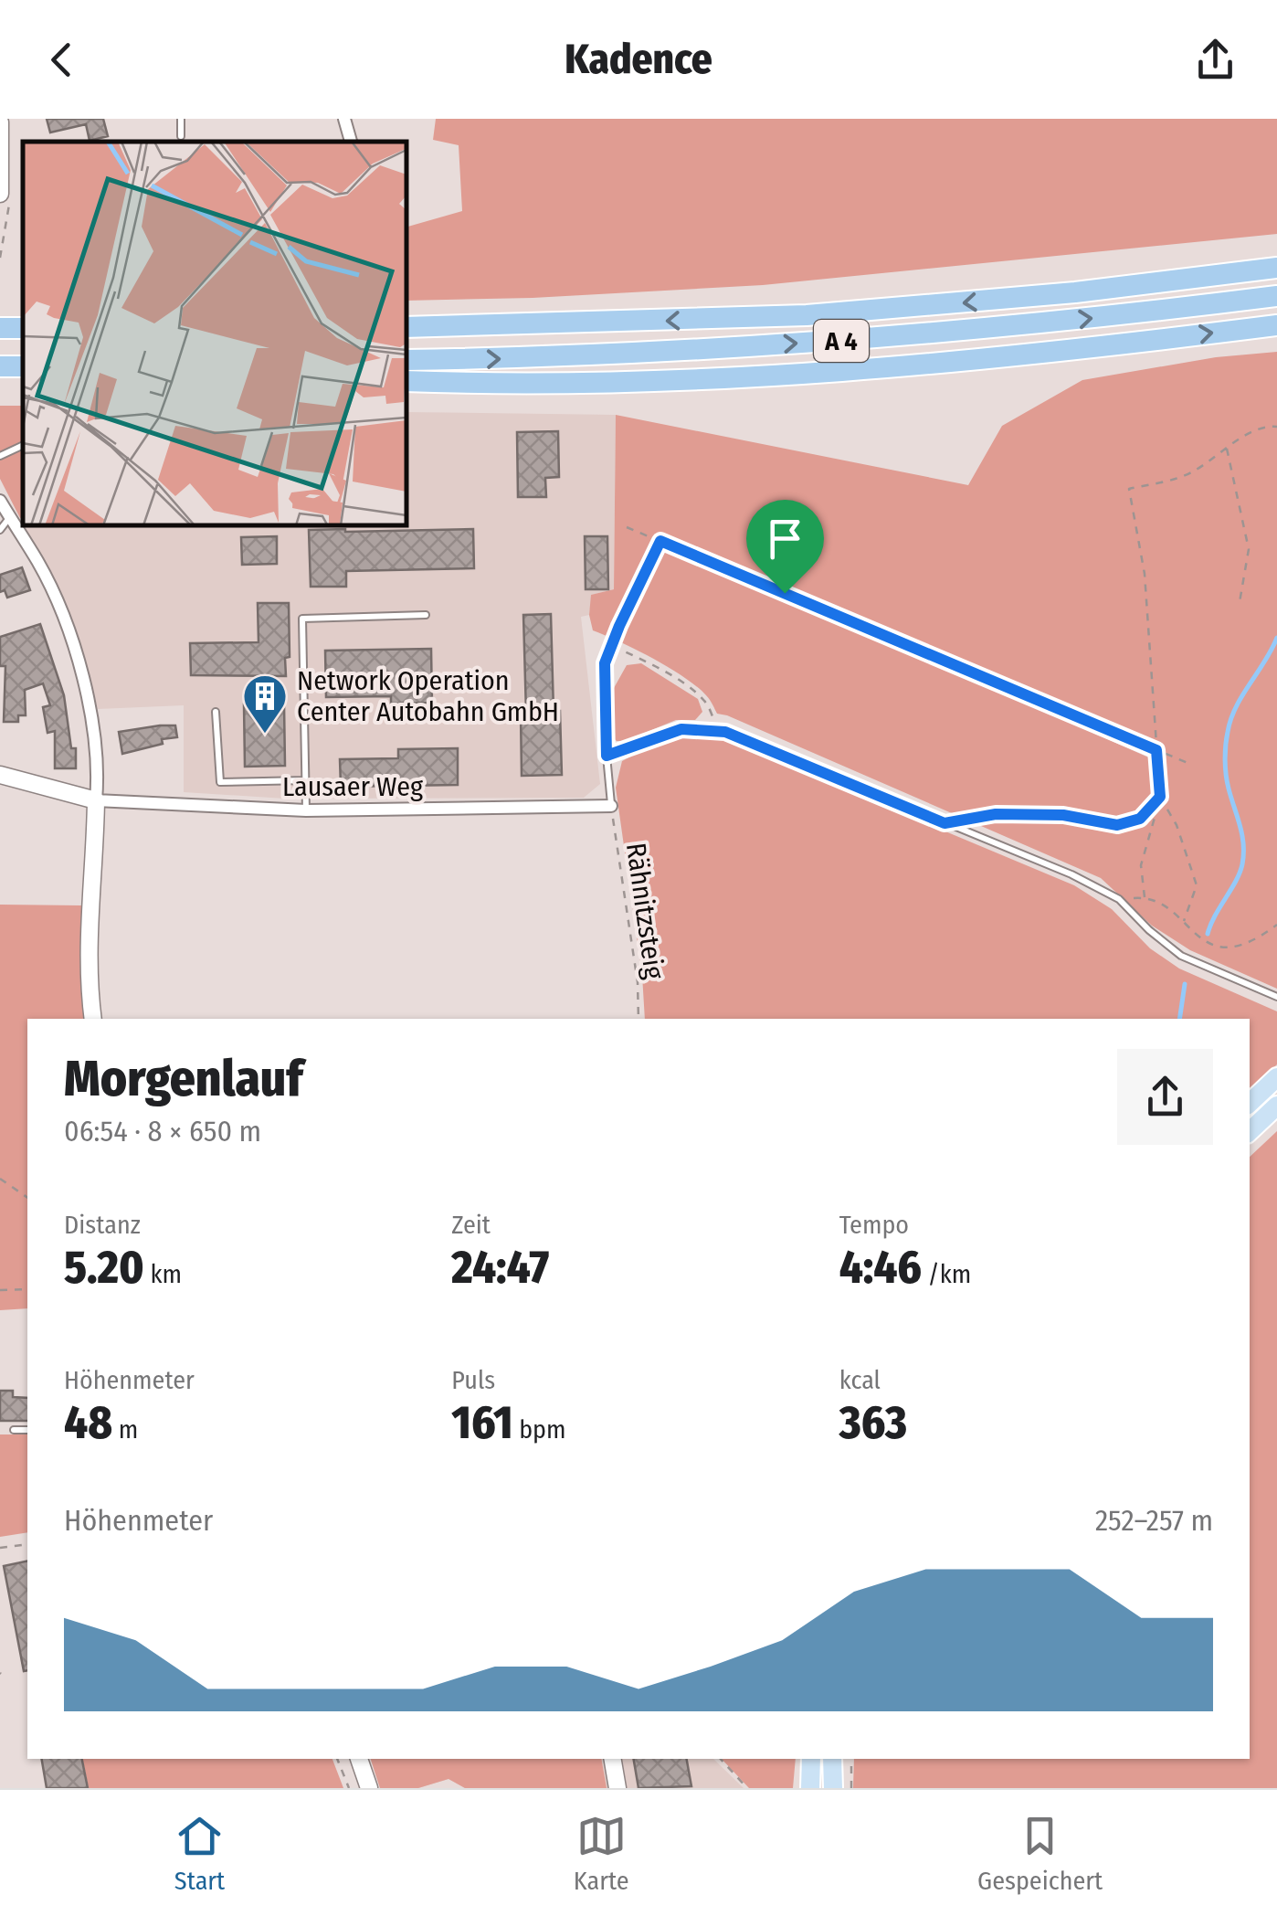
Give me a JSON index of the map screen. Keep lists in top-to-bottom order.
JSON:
{
  "streets": {
    "highway": ["A 4"],
    "street": ["Lausaer Weg"],
    "path": ["Rähnitzsteig"]
  },
  "crossings": [
    ["Lausaer Weg", "Rähnitzsteig"]
  ],
  "places": {
    "building": ["Network Operation Center Autobahn GmbH"]
  },
  "page": {
    "header": "Kadence",
    "heading": ["Morgenlauf", "06:54 · 8 × 650 m"],
    "stats": [
      ["Distanz", "5.20 km"],
      ["Zeit", "24:47"],
      ["Tempo", "4:46 /km"],
      ["Höhenmeter", "48 m"],
      ["Puls", "161 bpm"],
      ["kcal", "363"]
    ],
    "chart": ["Höhenmeter", "252–257 m"],
    "tabs": ["Start", "Karte", "Gespeichert"]
  }
}
